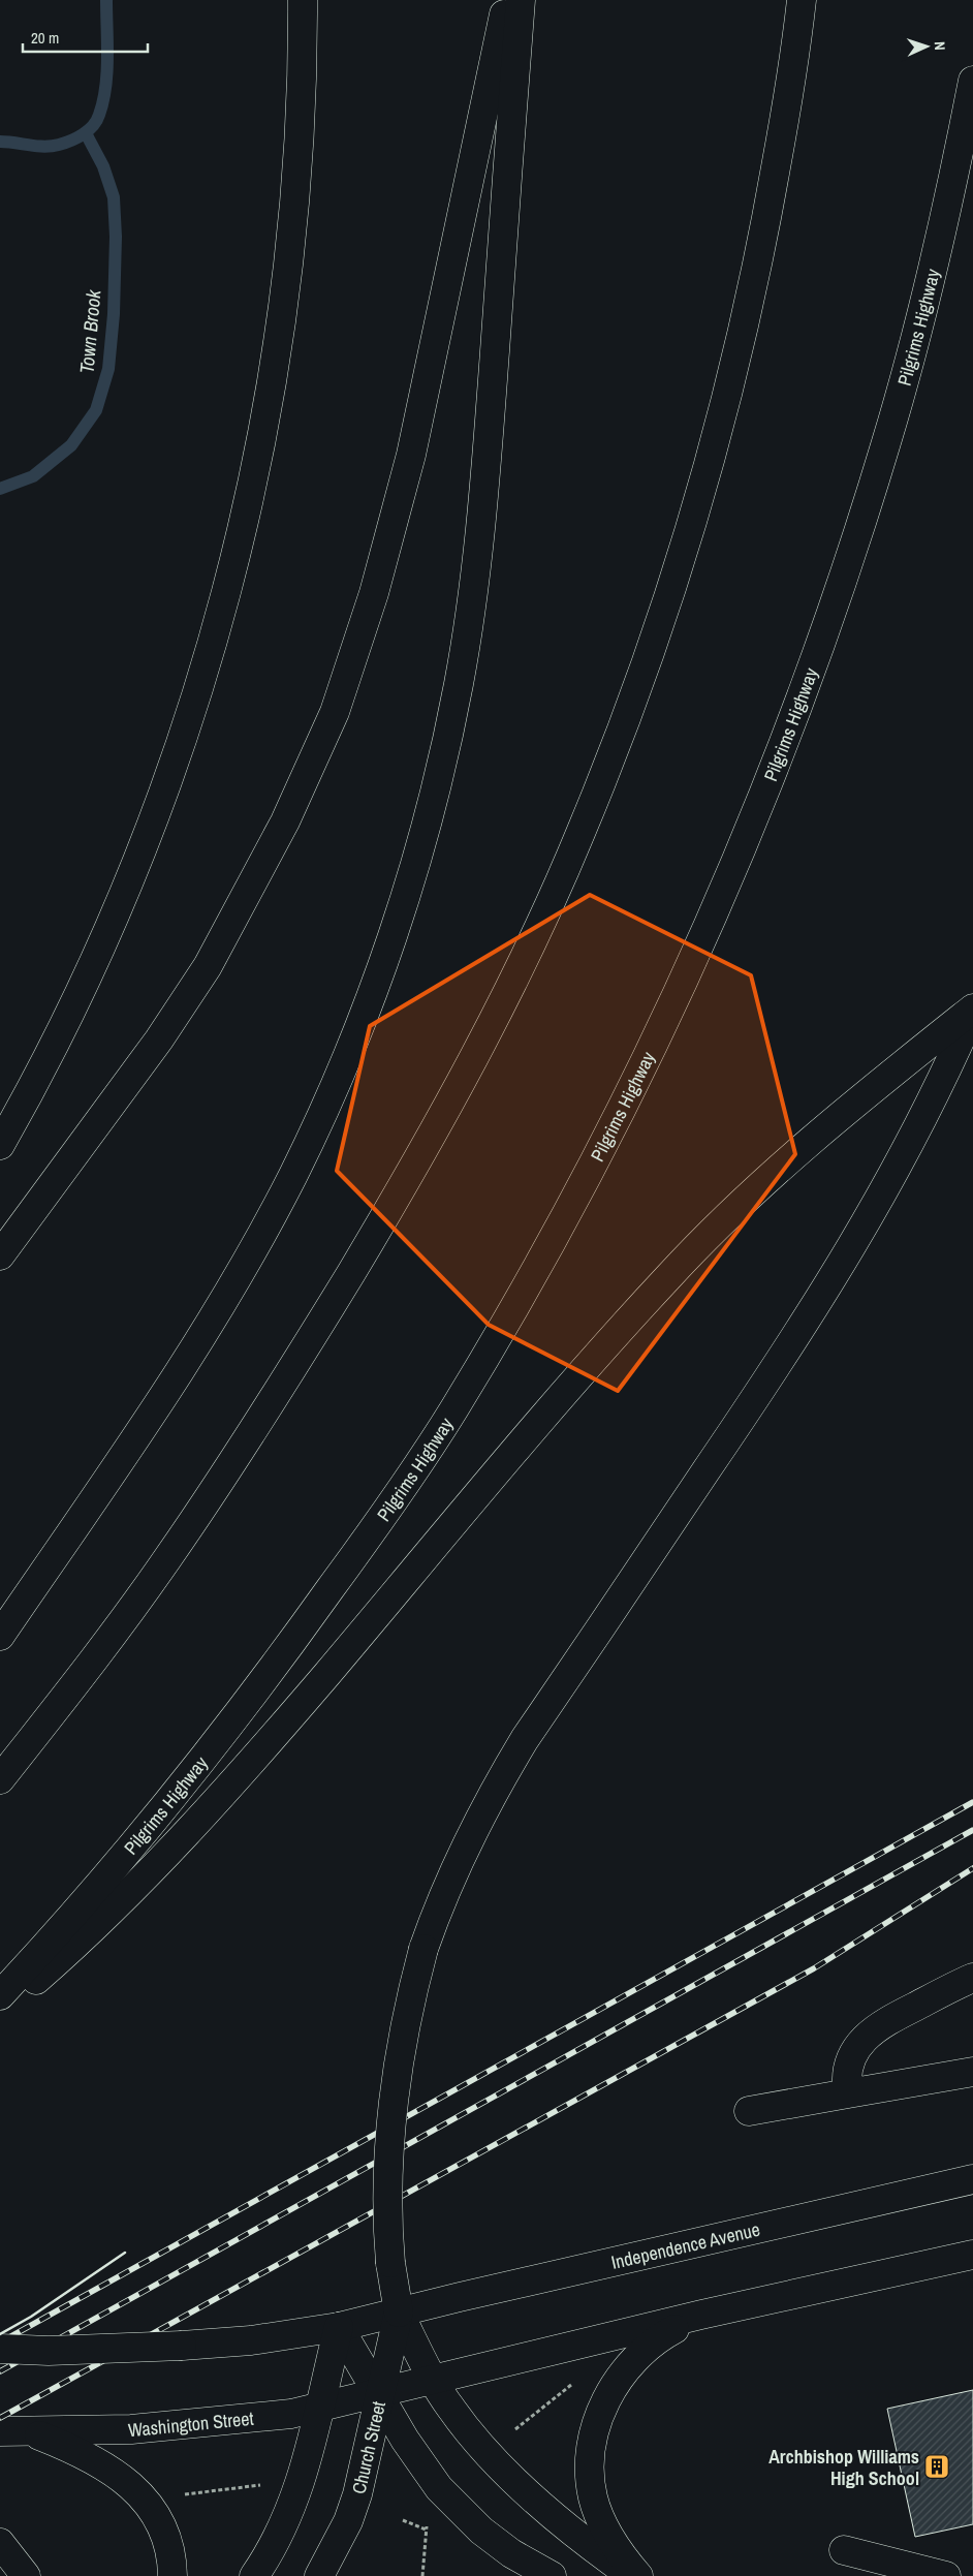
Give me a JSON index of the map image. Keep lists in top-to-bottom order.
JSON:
{
  "streets": {
    "main road": [
      "Pilgrims Highway",
      "Independence Avenue",
      "Washington Street",
      "Church Street"
    ]
  },
  "crossings": [
    ["Independence Avenue", "Church Street"],
    ["Washington Street", "Church Street"]
  ],
  "water": ["Town Brook"],
  "places": {
    "building": ["Archbishop Williams High School"]
  },
  "scale_bar": "20 m",
  "north": "right"
}
